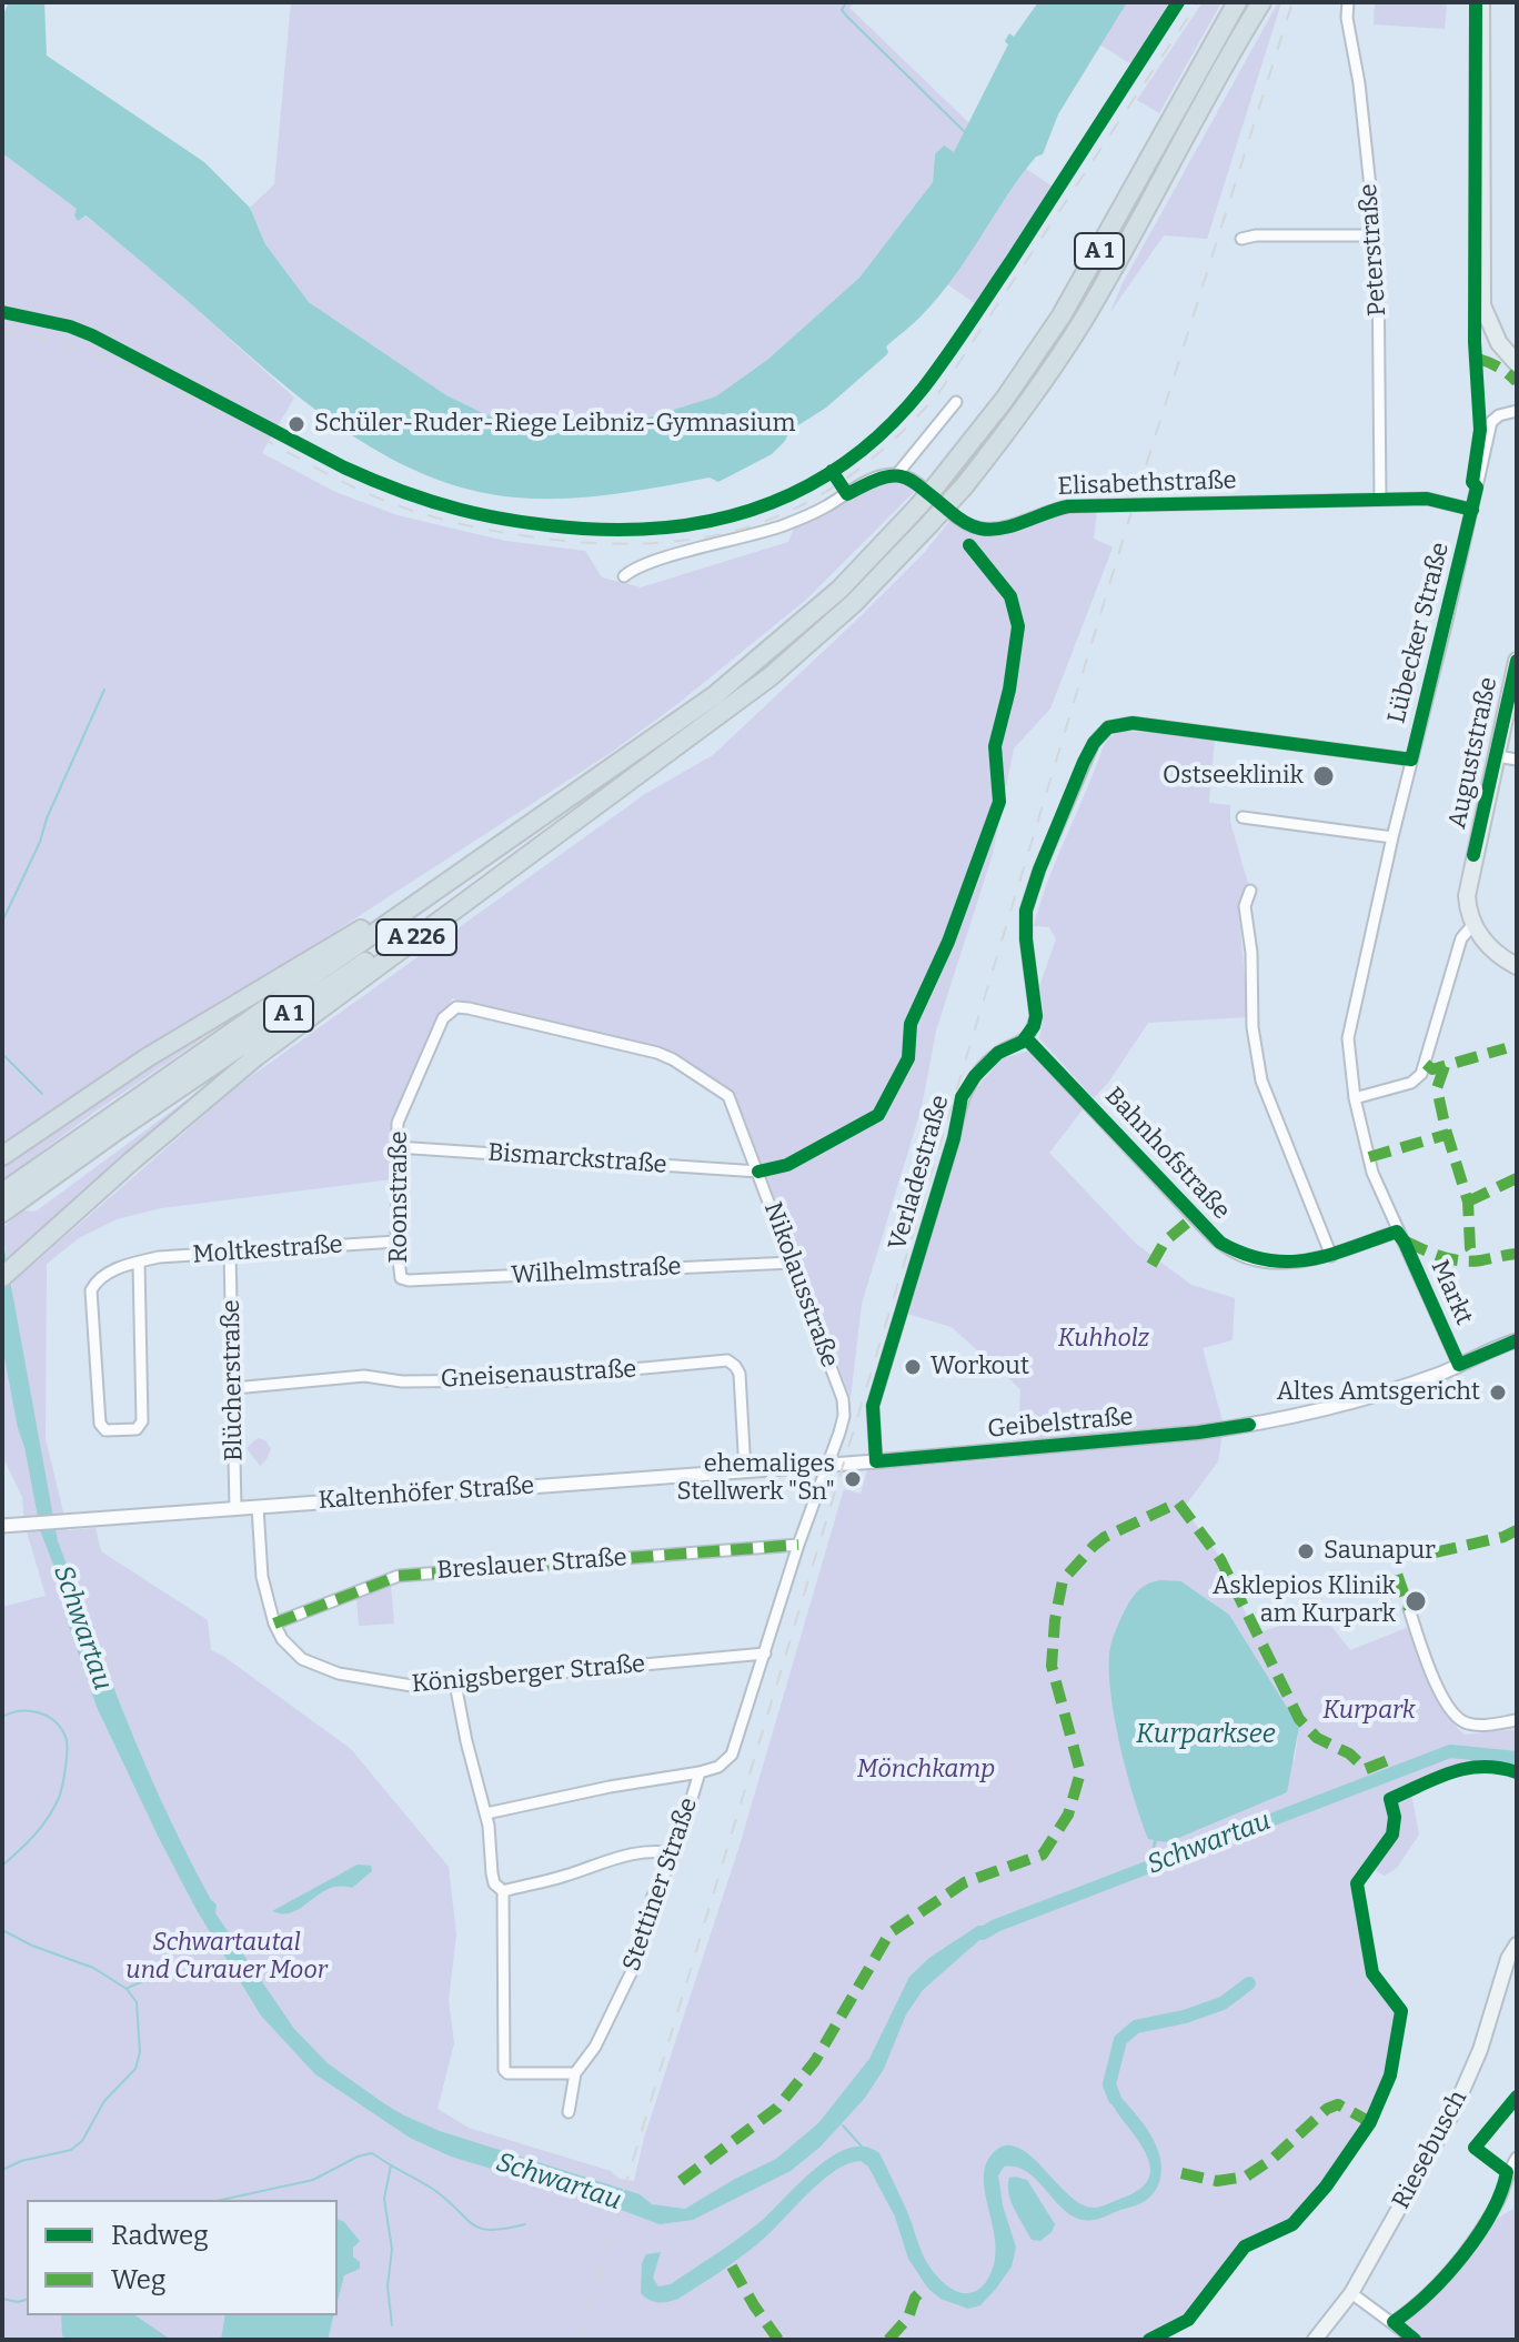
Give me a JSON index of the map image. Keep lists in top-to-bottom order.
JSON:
{
  "streets": {
    "highway": ["A 1", "A 226"],
    "main road": ["Auguststraße", "Riesebusch"],
    "street": [
      "Peterstraße",
      "Elisabethstraße",
      "Lübecker Straße",
      "Bahnhofstraße",
      "Bismarckstraße",
      "Verladestraße",
      "Roonstraße",
      "Moltkestraße",
      "Wilhelmstraße",
      "Nikolausstraße",
      "Markt",
      "Gneisenaustraße",
      "Blücherstraße",
      "Geibelstraße",
      "Kaltenhöfer Straße",
      "Breslauer Straße",
      "Königsberger Straße",
      "Stettiner Straße"
    ]
  },
  "crossings": [
    ["Peterstraße", "Elisabethstraße"],
    ["A 1", "A 226"],
    ["Elisabethstraße", "Lübecker Straße"],
    ["Lübecker Straße", "Bahnhofstraße"],
    ["Lübecker Straße", "Markt"],
    ["Bahnhofstraße", "Verladestraße"],
    ["Bahnhofstraße", "Markt"],
    ["Bismarckstraße", "Roonstraße"],
    ["Bismarckstraße", "Nikolausstraße"],
    ["Verladestraße", "Geibelstraße"],
    ["Roonstraße", "Moltkestraße"],
    ["Roonstraße", "Wilhelmstraße"],
    ["Roonstraße", "Nikolausstraße"],
    ["Moltkestraße", "Blücherstraße"],
    ["Wilhelmstraße", "Nikolausstraße"],
    ["Nikolausstraße", "Kaltenhöfer Straße"],
    ["Nikolausstraße", "Stettiner Straße"],
    ["Markt", "Geibelstraße"],
    ["Gneisenaustraße", "Blücherstraße"],
    ["Gneisenaustraße", "Kaltenhöfer Straße"],
    ["Blücherstraße", "Kaltenhöfer Straße"],
    ["Geibelstraße", "Kaltenhöfer Straße"],
    ["Kaltenhöfer Straße", "Königsberger Straße"],
    ["Kaltenhöfer Straße", "Stettiner Straße"],
    ["Breslauer Straße", "Königsberger Straße"],
    ["Breslauer Straße", "Stettiner Straße"],
    ["Königsberger Straße", "Stettiner Straße"]
  ],
  "water": ["Schwartau", "Kurparksee"],
  "parks": [
    "Kuhholz",
    "Kurpark",
    "Mönchkamp",
    "Schwartautal und Curauer Moor"
  ],
  "places": [
    "Schüler-Ruder-Riege Leibniz-Gymnasium",
    "Ostseeklinik",
    "Workout",
    "Altes Amtsgericht",
    "ehemaliges Stellwerk \"Sn\"",
    "Saunapur",
    "Asklepios Klinik am Kurpark"
  ],
  "legend": ["Radweg", "Weg"]
}
